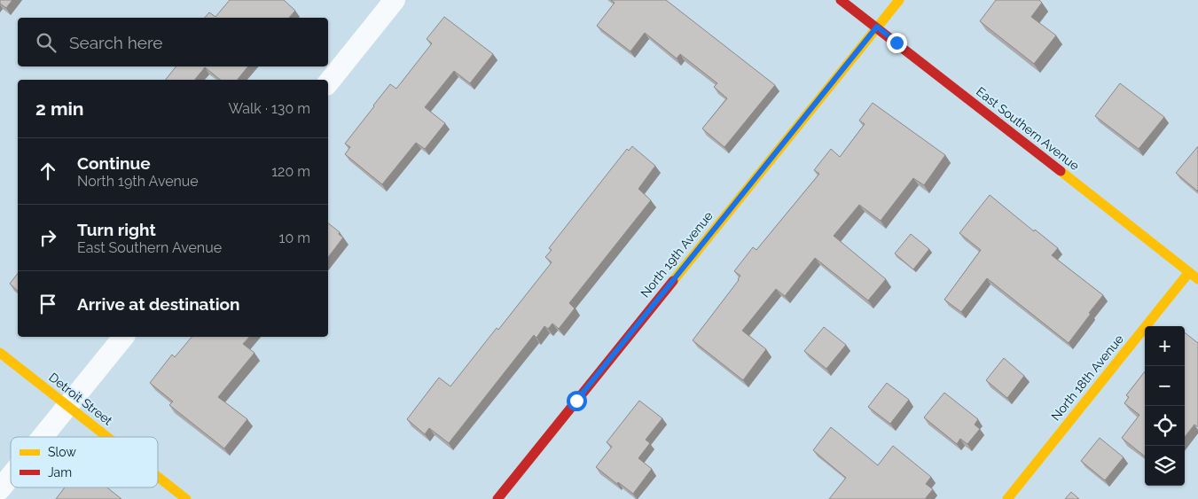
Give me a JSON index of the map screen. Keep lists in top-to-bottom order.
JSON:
{
  "streets": {
    "street": [
      "East Southern Avenue",
      "North 19th Avenue",
      "North 18th Avenue",
      "Detroit Street"
    ]
  },
  "crossings": [
    ["East Southern Avenue", "North 19th Avenue"],
    ["East Southern Avenue", "North 18th Avenue"]
  ],
  "legend": ["Slow", "Jam"],
  "page": {
    "search": "Search here",
    "heading": ["2 min", "Walk · 130 m"],
    "list": [
      ["Continue", "North 19th Avenue", "120 m"],
      ["Turn right", "East Southern Avenue", "10 m"],
      "Arrive at destination"
    ],
    "map_buttons": ["+", "−"]
  }
}
